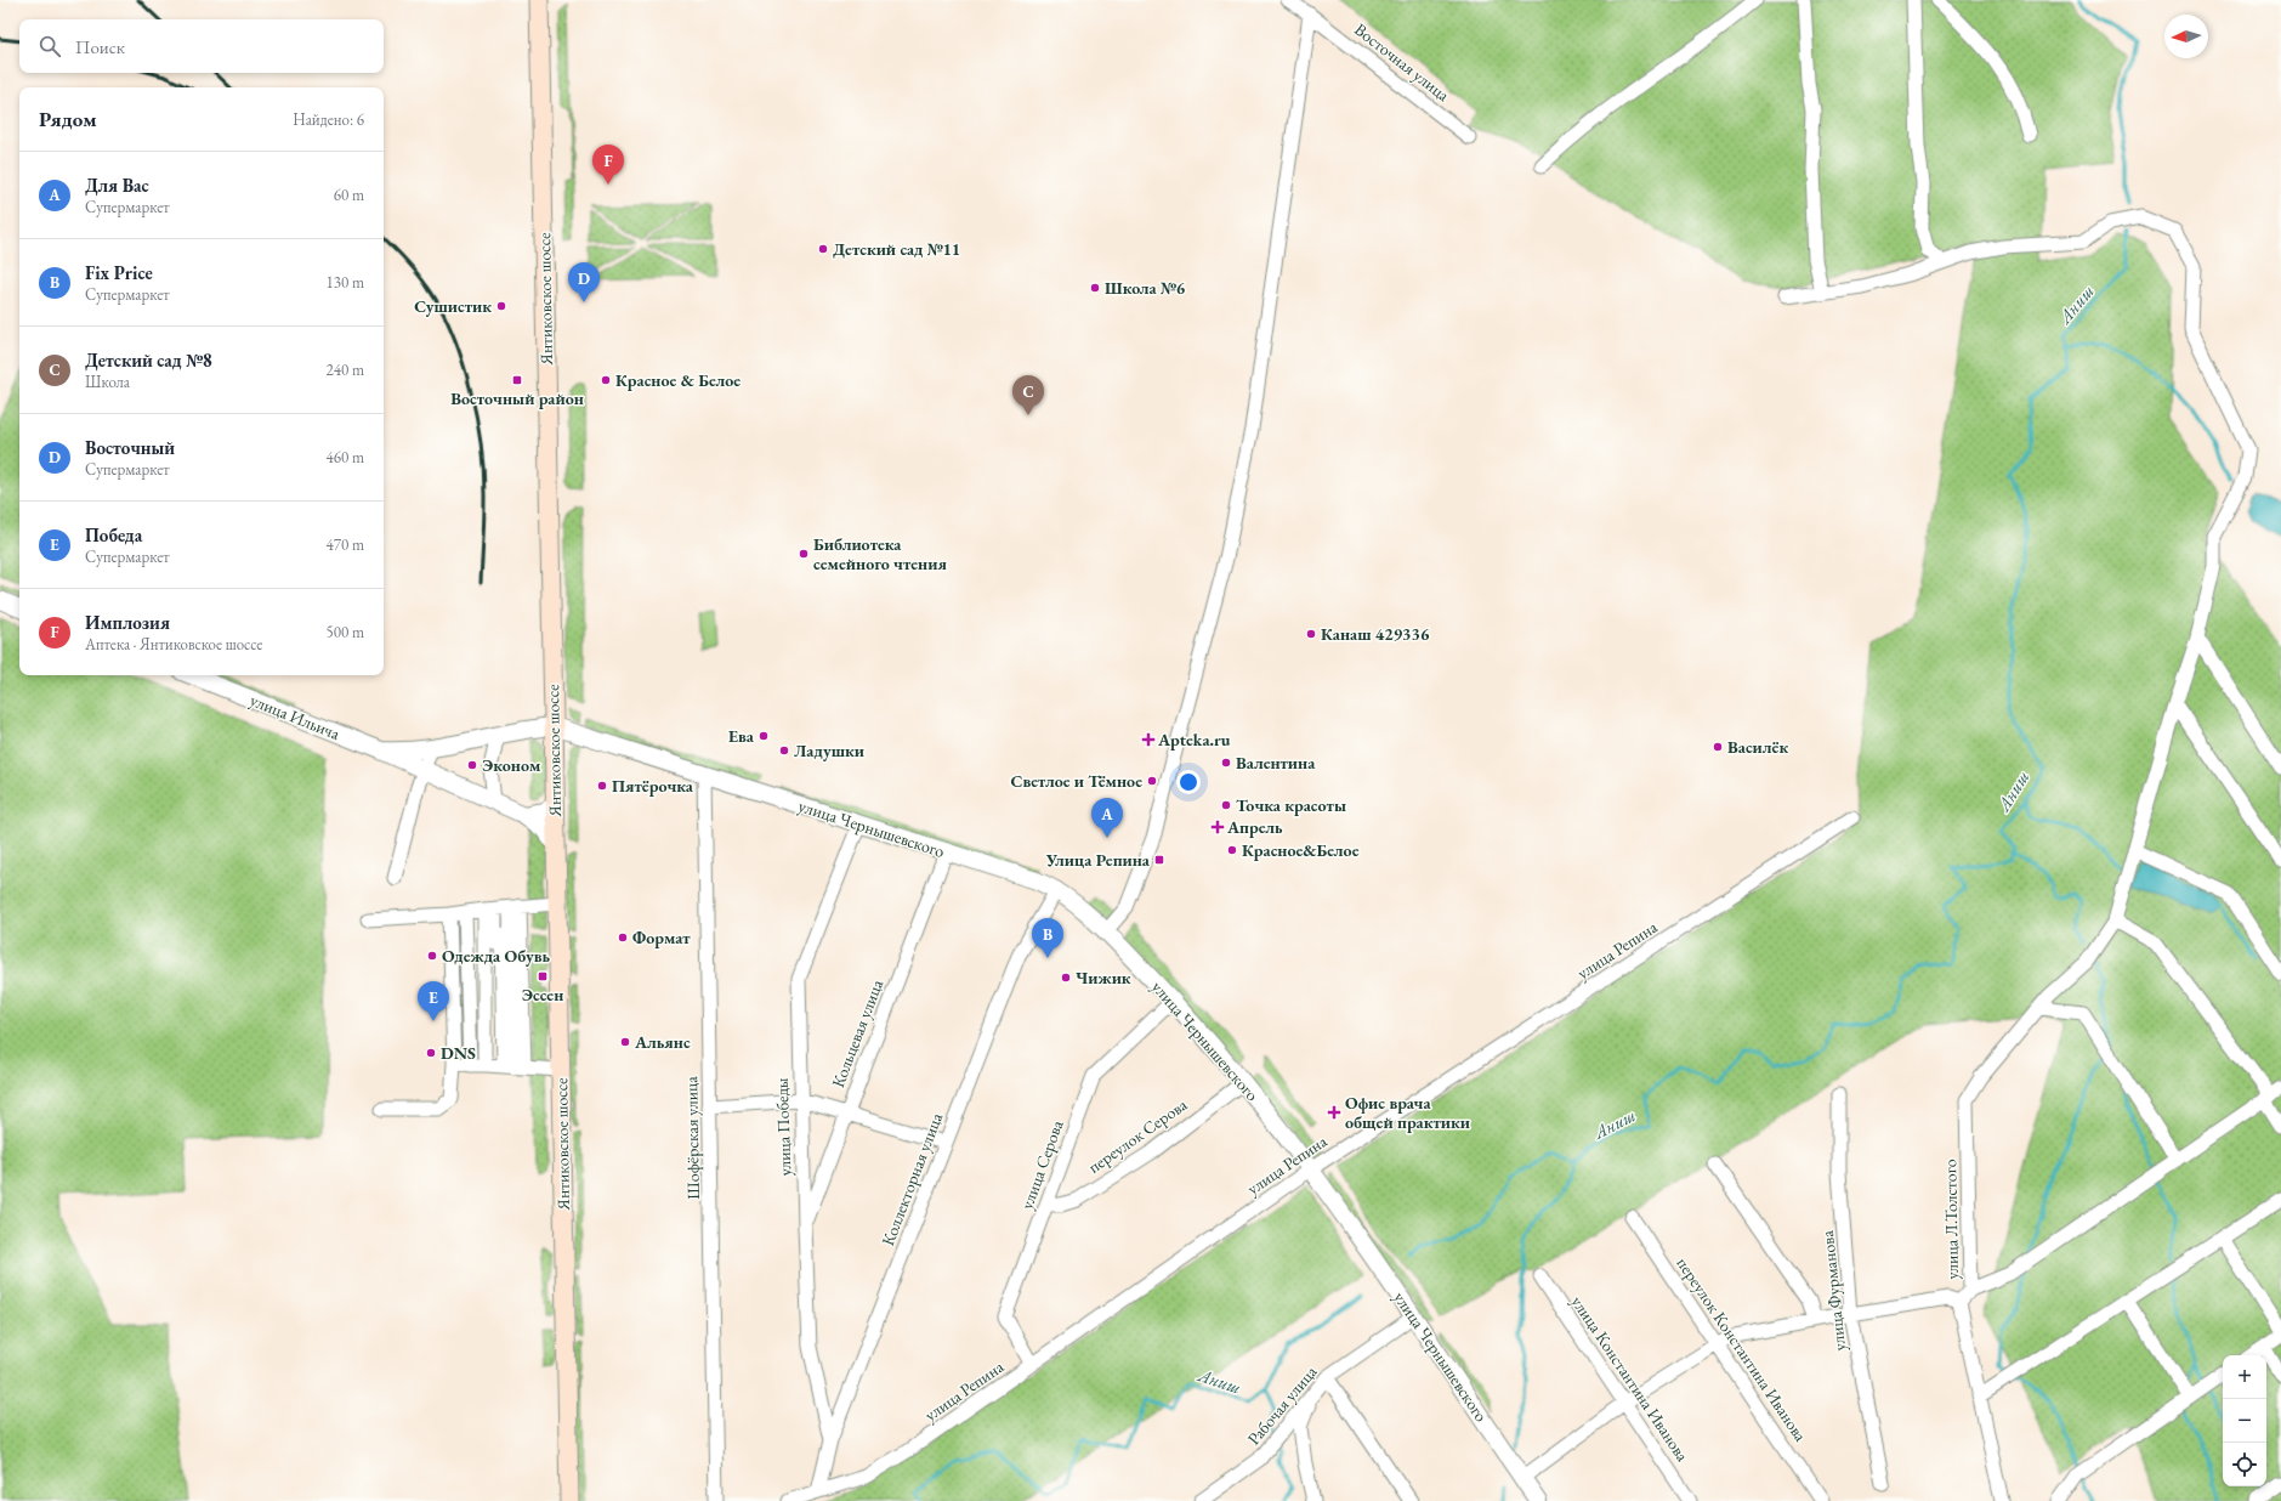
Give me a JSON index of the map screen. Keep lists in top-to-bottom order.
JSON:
{
  "streets": {
    "main road": ["Янтиковское шоссе"],
    "street": [
      "Восточная улица",
      "улица Ильича",
      "улица Чернышевского",
      "улица Репина",
      "Кольцевая улица",
      "улица Победы",
      "переулок Серова",
      "Шофёрская улица",
      "улица Серова",
      "Коллекторная улица",
      "улица Л.Толстого",
      "улица Фурманова",
      "переулок Константина Иванова",
      "улица Константина Иванова",
      "Рабочая улица"
    ]
  },
  "crossings": [
    ["Янтиковское шоссе", "улица Ильича"],
    ["Янтиковское шоссе", "улица Чернышевского"],
    ["улица Ильича", "улица Чернышевского"],
    ["улица Чернышевского", "улица Репина"],
    ["улица Чернышевского", "Кольцевая улица"],
    ["улица Чернышевского", "улица Победы"],
    ["улица Чернышевского", "переулок Серова"],
    ["улица Чернышевского", "Шофёрская улица"],
    ["улица Чернышевского", "улица Серова"],
    ["улица Чернышевского", "Коллекторная улица"],
    ["улица Чернышевского", "Рабочая улица"],
    ["улица Репина", "улица Серова"],
    ["улица Репина", "Коллекторная улица"],
    ["Кольцевая улица", "улица Победы"],
    ["улица Победы", "Коллекторная улица"],
    ["переулок Серова", "улица Серова"]
  ],
  "water": ["Аниш"],
  "places": {
    "other": [
      "Детский сад №11",
      "Школа №6",
      "Сушистик",
      "Красное & Белое",
      "Библиотека семейного чтения",
      "Канаш 429336",
      "Ева",
      "Василёк",
      "Ладушки",
      "Валентина",
      "Эконом",
      "Светлое и Тёмное",
      "Пятёрочка",
      "Точка красоты",
      "Красное&Белое",
      "Формат",
      "Одежда Обувь",
      "Чижик",
      "Альянс",
      "DNS"
    ],
    "transit": ["Восточный район", "Улица Репина", "Эссен"],
    "health": ["Apteka.ru", "Апрель", "Офис врача общей практики"]
  },
  "north": "left",
  "page": {
    "search": "Поиск",
    "heading": ["Рядом", "Найдено: 6"],
    "pins": [
      "F",
      "D",
      "C",
      "A",
      "B",
      "E"
    ],
    "list": [
      {
        "mark": "A",
        "name": "Для Вас",
        "note": "Супермаркет",
        "value": "60 m"
      },
      {
        "mark": "B",
        "name": "Fix Price",
        "note": "Супермаркет",
        "value": "130 m"
      },
      {
        "mark": "C",
        "name": "Детский сад №8",
        "note": "Школа",
        "value": "240 m"
      },
      {
        "mark": "D",
        "name": "Восточный",
        "note": "Супермаркет",
        "value": "460 m"
      },
      {
        "mark": "E",
        "name": "Победа",
        "note": "Супермаркет",
        "value": "470 m"
      },
      {
        "mark": "F",
        "name": "Имплозия",
        "note": "Аптека · Янтиковское шоссе",
        "value": "500 m"
      }
    ],
    "map_buttons": ["+", "−"]
  }
}
